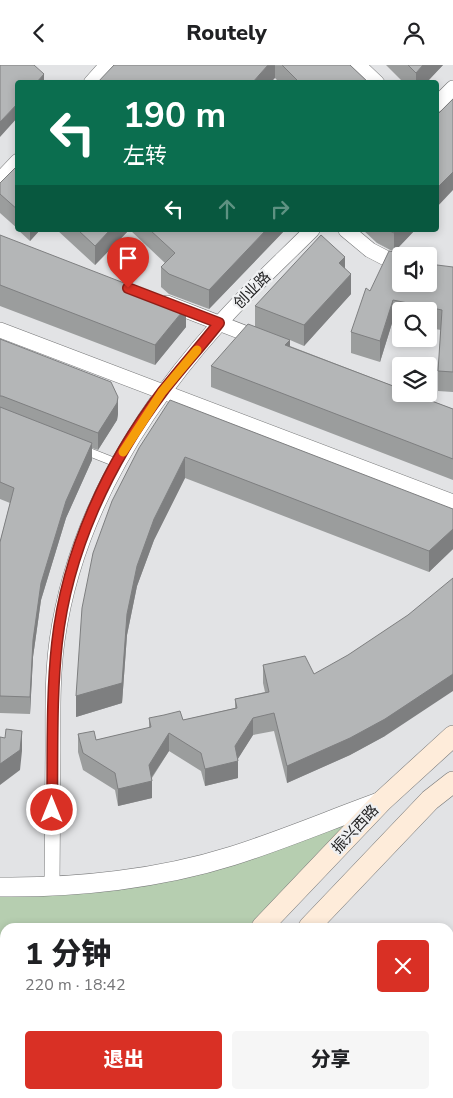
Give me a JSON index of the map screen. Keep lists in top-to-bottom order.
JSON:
{
  "streets": {
    "main road": ["振兴西路"],
    "street": ["创业路"]
  },
  "page": {
    "header": "Routely",
    "turn": ["190 m", "左转"],
    "heading": ["1 分钟", "220 m · 18:42"],
    "buttons": ["退出", "分享"]
  }
}
